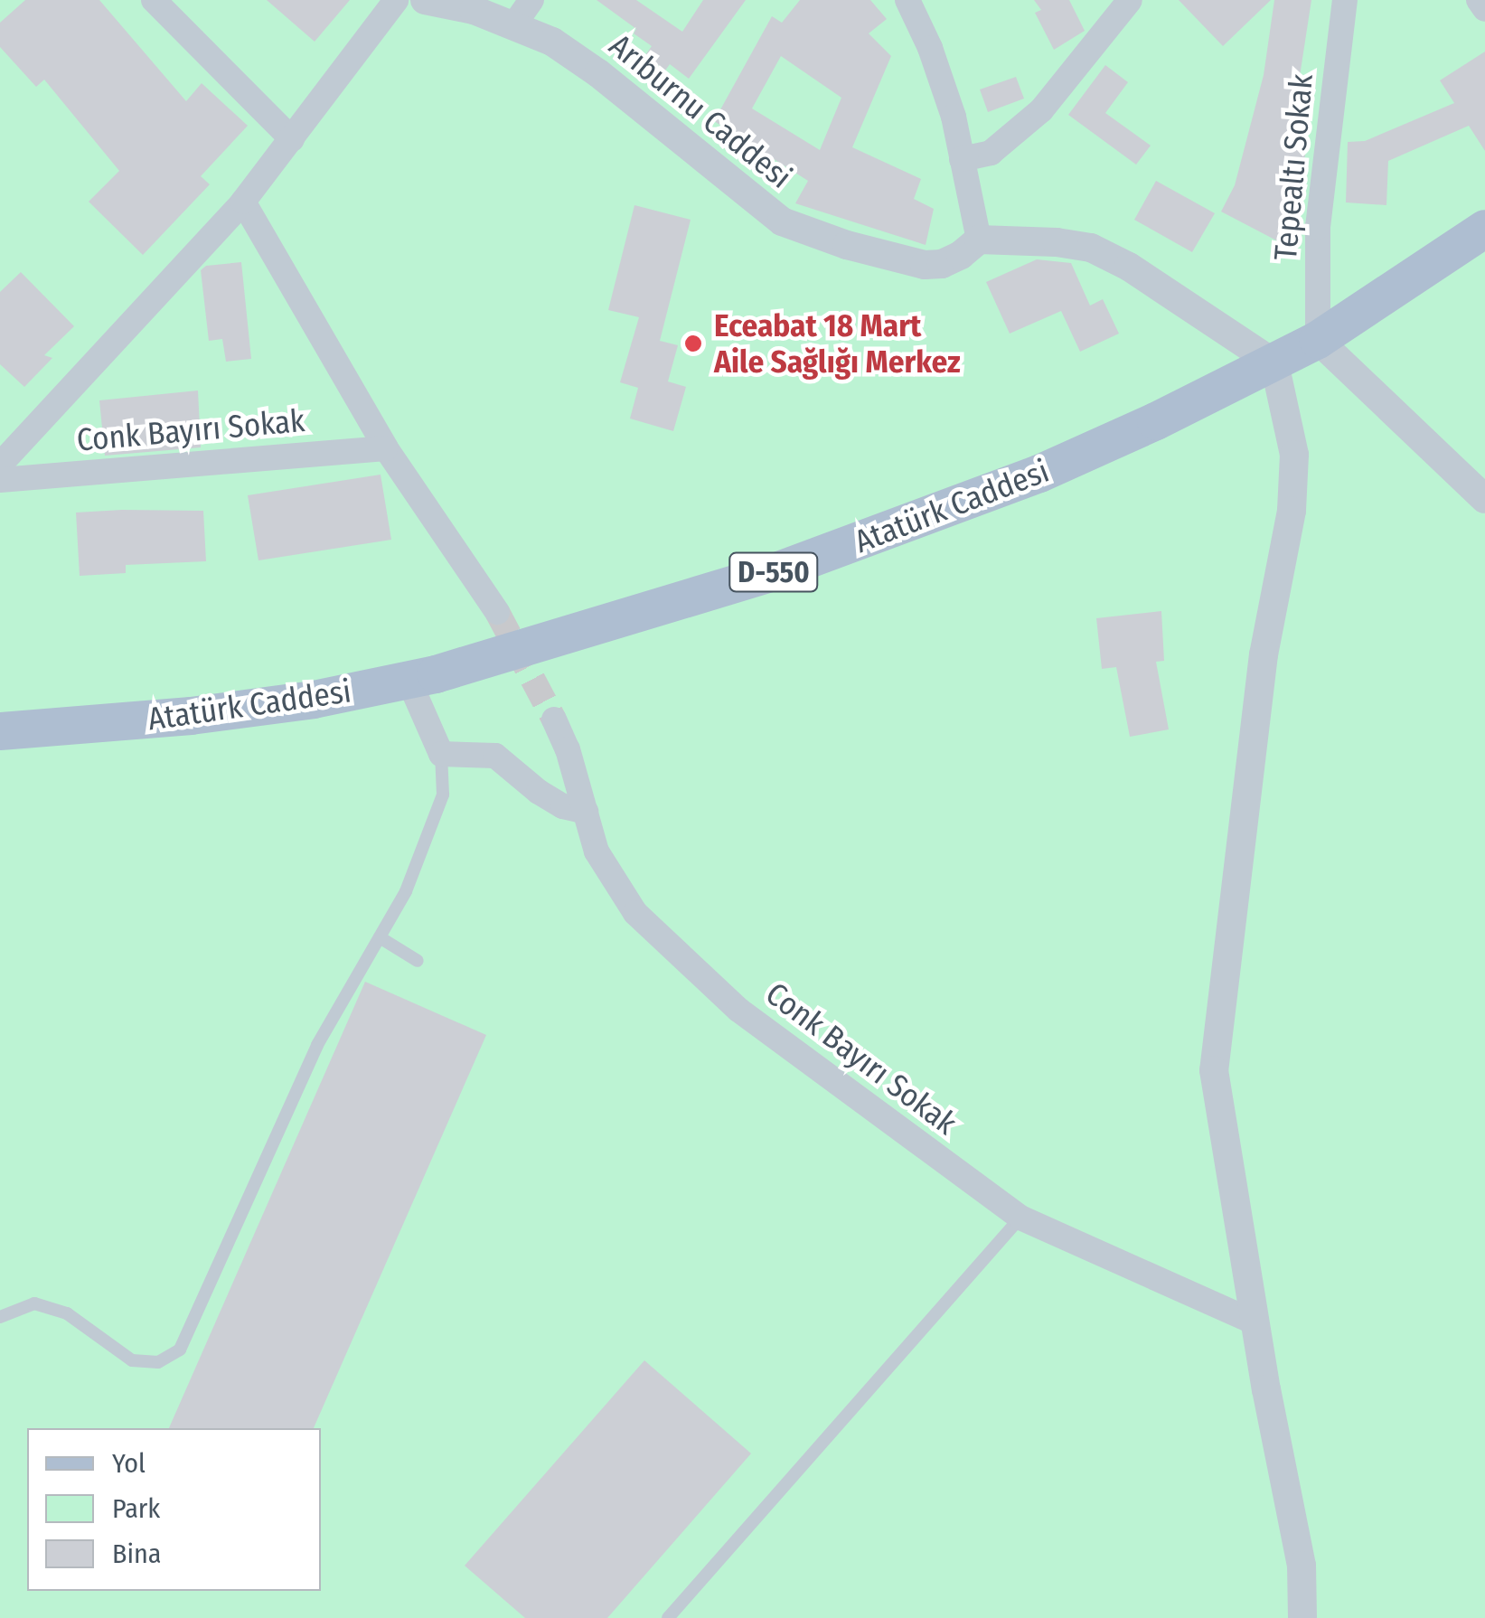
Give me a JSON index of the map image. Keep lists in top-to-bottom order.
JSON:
{
  "streets": {
    "main road": ["Atatürk Caddesi", "D-550"],
    "street": ["Arıburnu Caddesi", "Tepealtı Sokak", "Conk Bayırı Sokak"]
  },
  "crossings": [
    ["Tepealtı Sokak", "Atatürk Caddesi"]
  ],
  "places": ["Eceabat 18 Mart Aile Sağlığı Merkez"],
  "legend": ["Yol", "Park", "Bina"]
}
